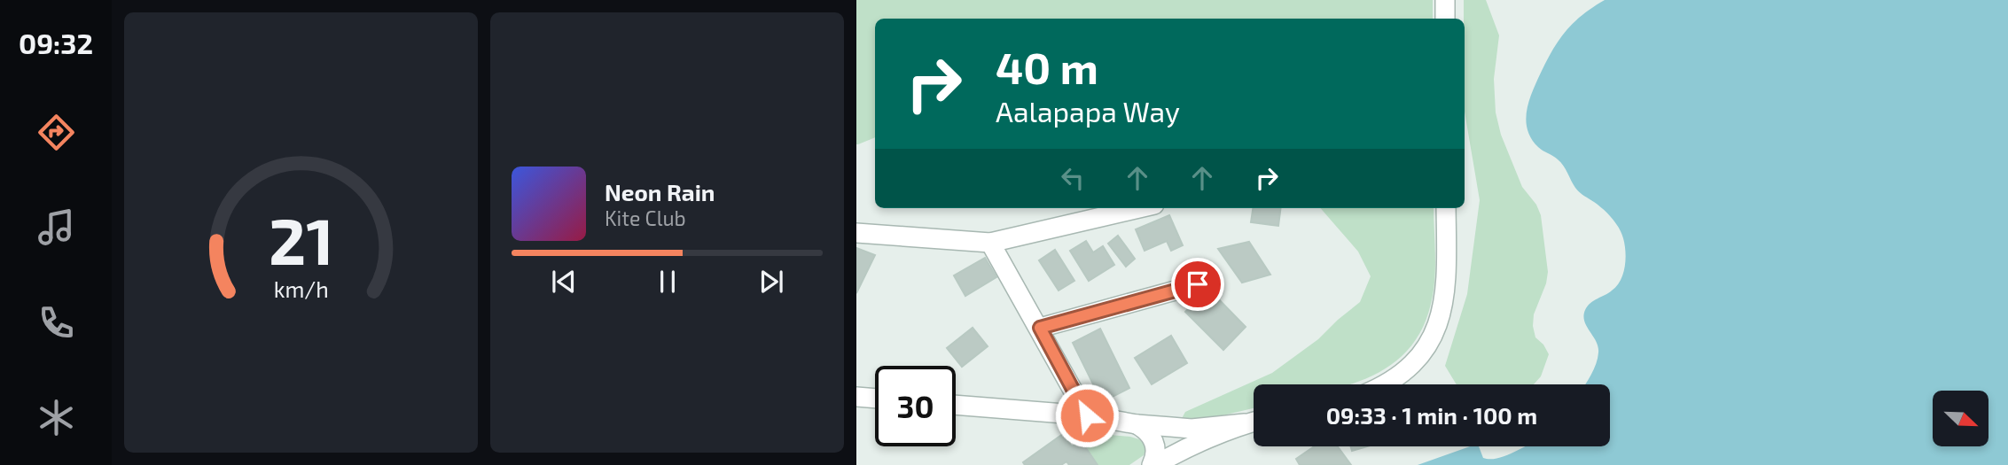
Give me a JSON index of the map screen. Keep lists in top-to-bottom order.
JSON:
{
  "north": "bottom right",
  "page": {
    "tabs": "09:32",
    "turn": ["40 m", "Aalapapa Way"],
    "song": ["Neon Rain", "Kite Club"],
    "limit": "30",
    "trip": "09:33 · 1 min · 100 m",
    "gauge": ["21", "km/h"]
  }
}
